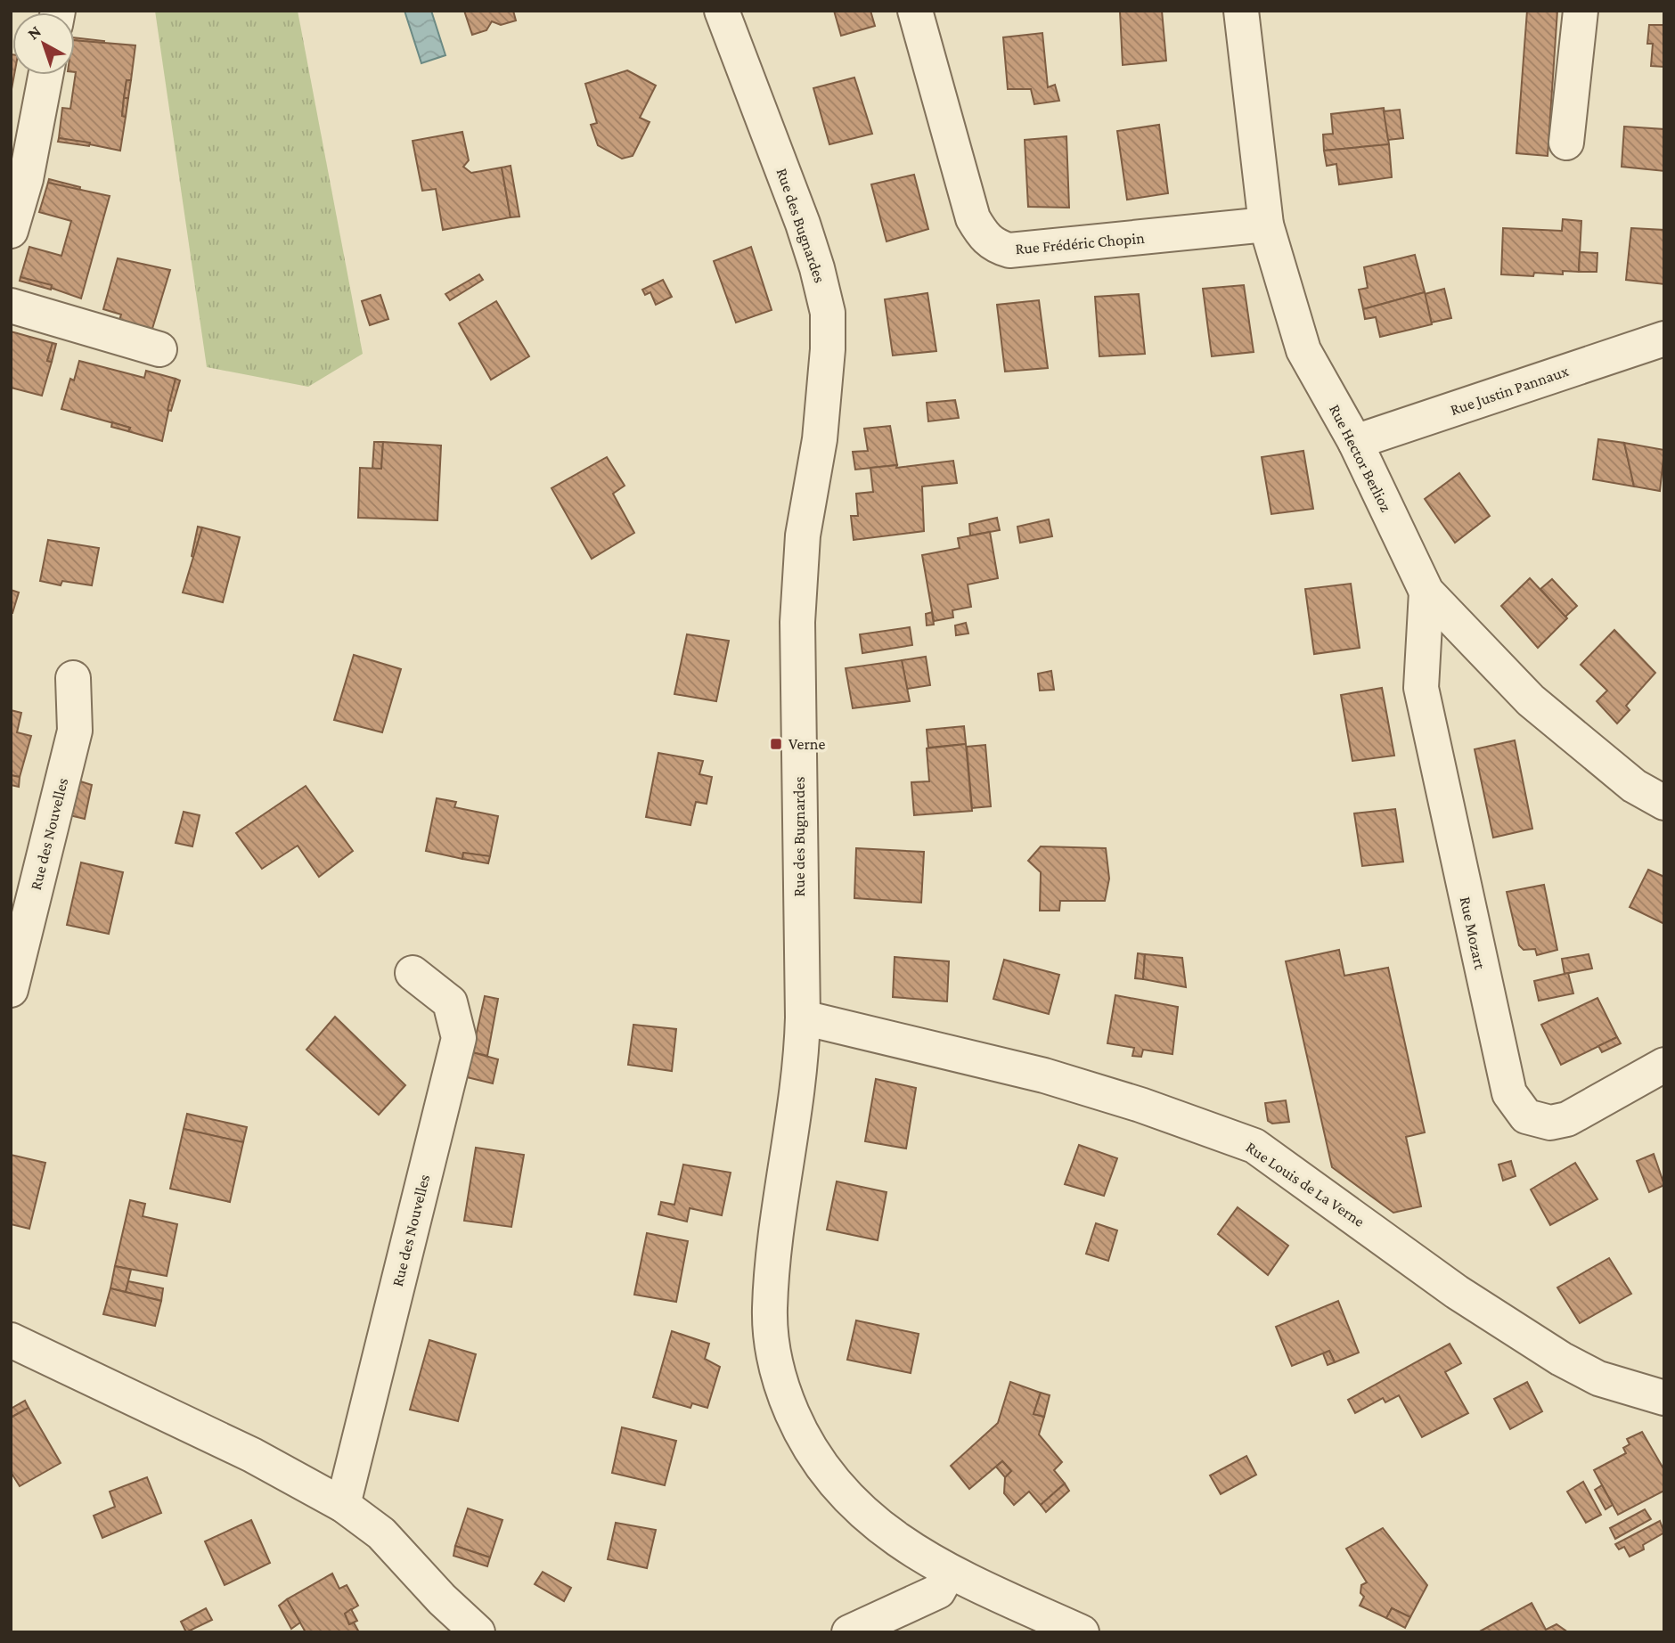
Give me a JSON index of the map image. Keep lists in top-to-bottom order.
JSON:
{
  "streets": {
    "street": [
      "Rue des Bugnardes",
      "Rue Frédéric Chopin",
      "Rue Justin Pannaux",
      "Rue Hector Berlioz",
      "Rue des Nouvelles",
      "Rue Mozart",
      "Rue Louis de La Verne"
    ]
  },
  "crossings": [
    ["Rue des Bugnardes", "Rue Louis de La Verne"],
    ["Rue Frédéric Chopin", "Rue Hector Berlioz"],
    ["Rue Justin Pannaux", "Rue Hector Berlioz"],
    ["Rue Hector Berlioz", "Rue Mozart"]
  ],
  "places": {
    "transit": ["Verne"]
  },
  "north": "top left"
}
